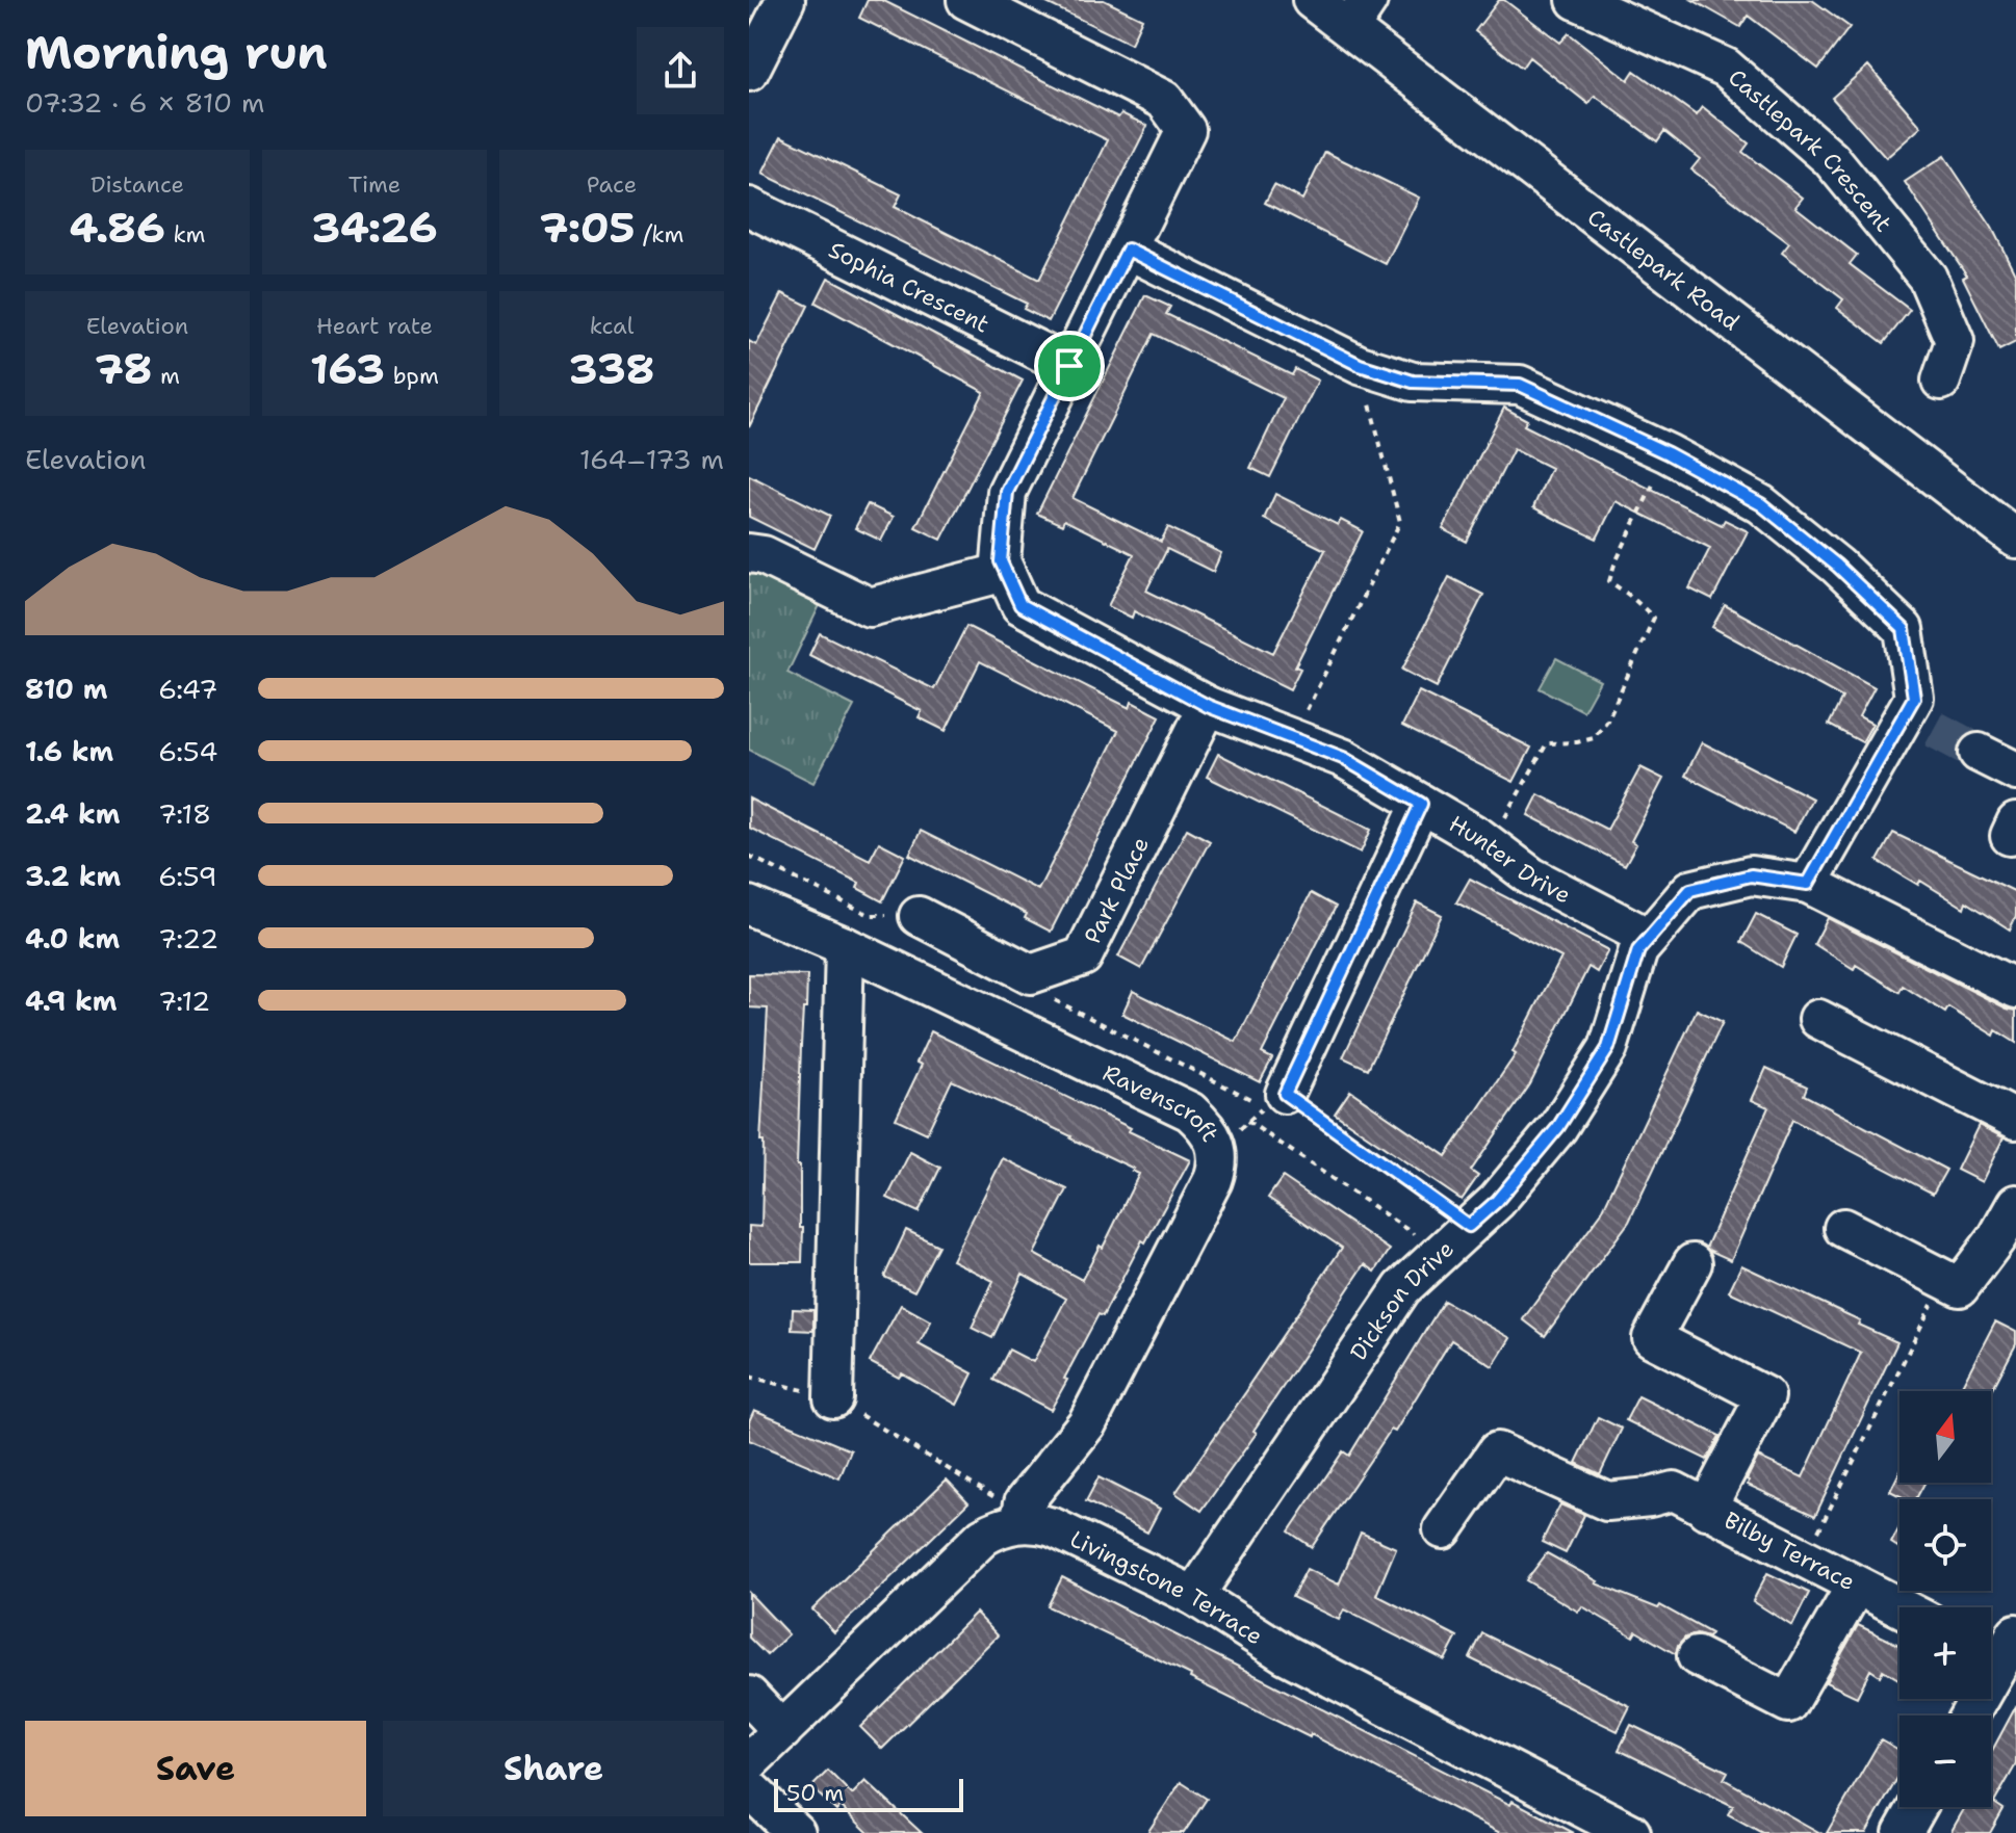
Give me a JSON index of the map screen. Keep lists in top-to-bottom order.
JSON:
{
  "streets": {
    "street": [
      "Castlepark Crescent",
      "Castlepark Road",
      "Sophia Crescent",
      "Hunter Drive",
      "Park Place",
      "Ravenscroft",
      "Dickson Drive",
      "Bilby Terrace",
      "Livingstone Terrace"
    ]
  },
  "crossings": [
    ["Sophia Crescent", "Hunter Drive"],
    ["Hunter Drive", "Park Place"],
    ["Hunter Drive", "Dickson Drive"],
    ["Ravenscroft", "Livingstone Terrace"],
    ["Dickson Drive", "Livingstone Terrace"]
  ],
  "scale_bar": "50 m",
  "north": "top",
  "page": {
    "heading": ["Morning run", "07:32 · 6 × 810 m"],
    "stats": [
      ["Distance", "4.86 km"],
      ["Time", "34:26"],
      ["Pace", "7:05 /km"],
      ["Elevation", "78 m"],
      ["Heart rate", "163 bpm"],
      ["kcal", "338"]
    ],
    "chart": ["Elevation", "164–173 m"],
    "list": [
      {
        "name": "810 m",
        "note": "6:47"
      },
      {
        "name": "1.6 km",
        "note": "6:54"
      },
      {
        "name": "2.4 km",
        "note": "7:18"
      },
      {
        "name": "3.2 km",
        "note": "6:59"
      },
      {
        "name": "4.0 km",
        "note": "7:22"
      },
      {
        "name": "4.9 km",
        "note": "7:12"
      }
    ],
    "map_buttons": ["+", "−"],
    "buttons": ["Save", "Share"],
    "scale": "50 m"
  }
}
